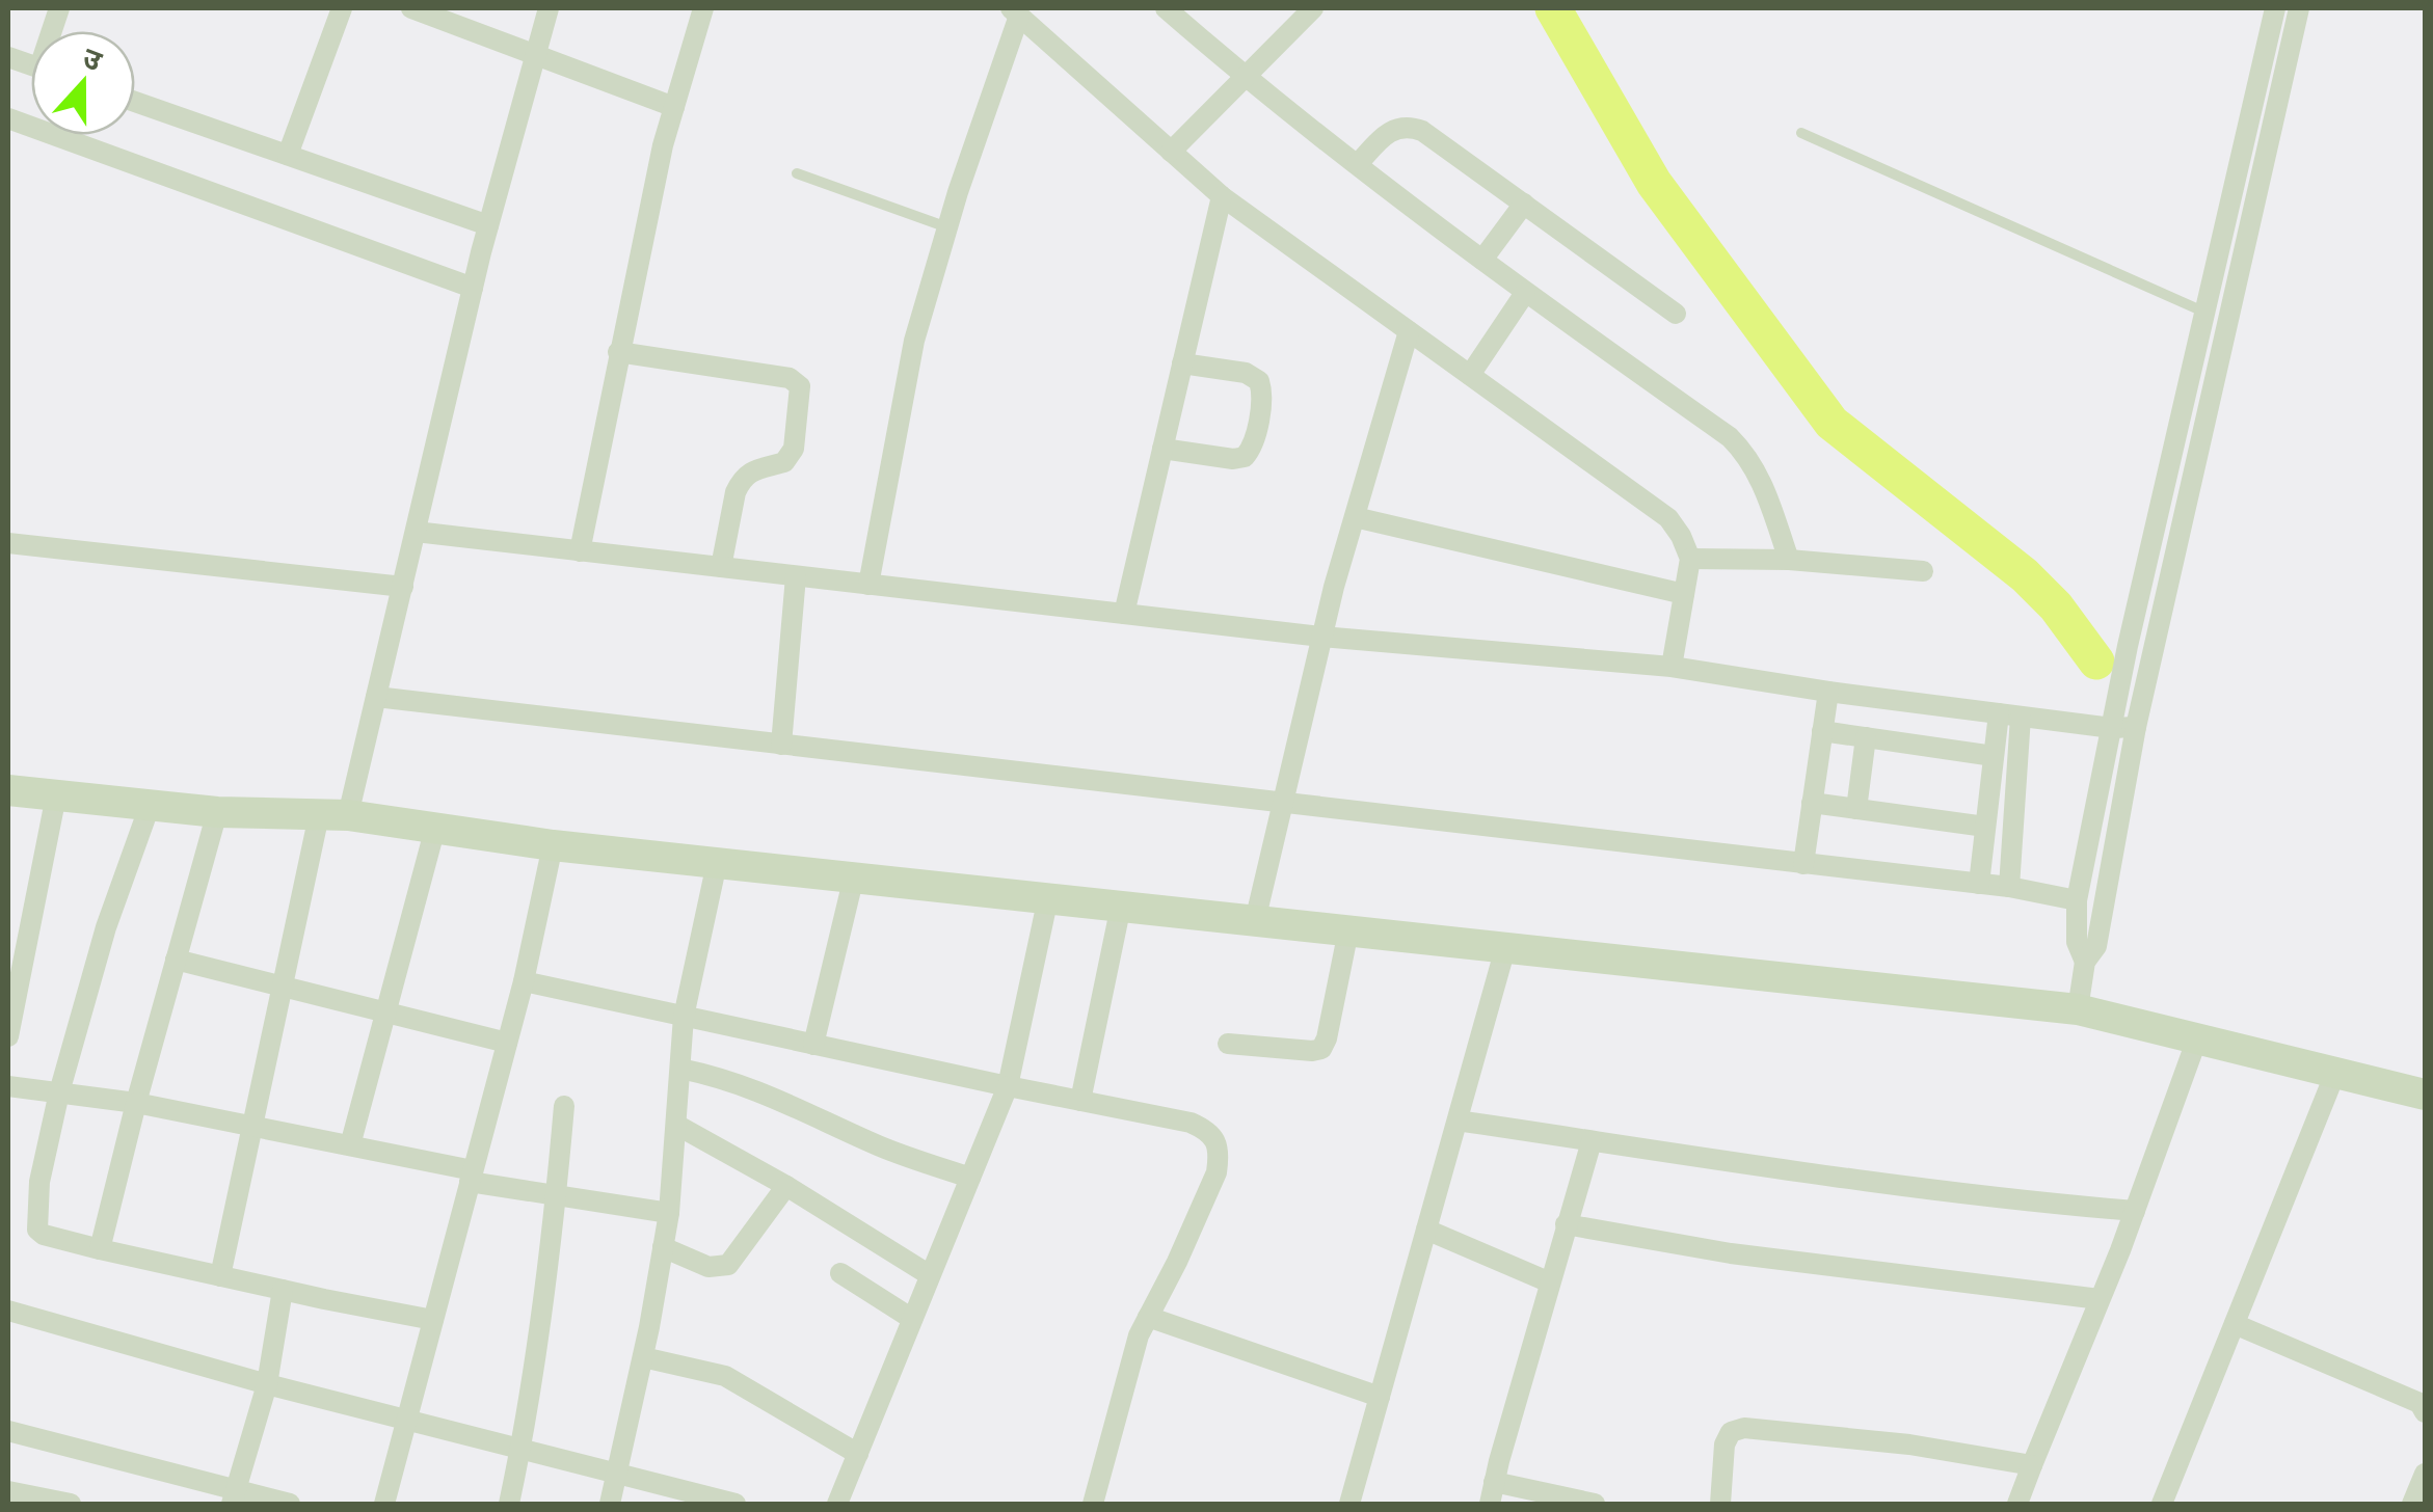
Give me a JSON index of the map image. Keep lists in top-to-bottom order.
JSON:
{
  "north": "top"
}
